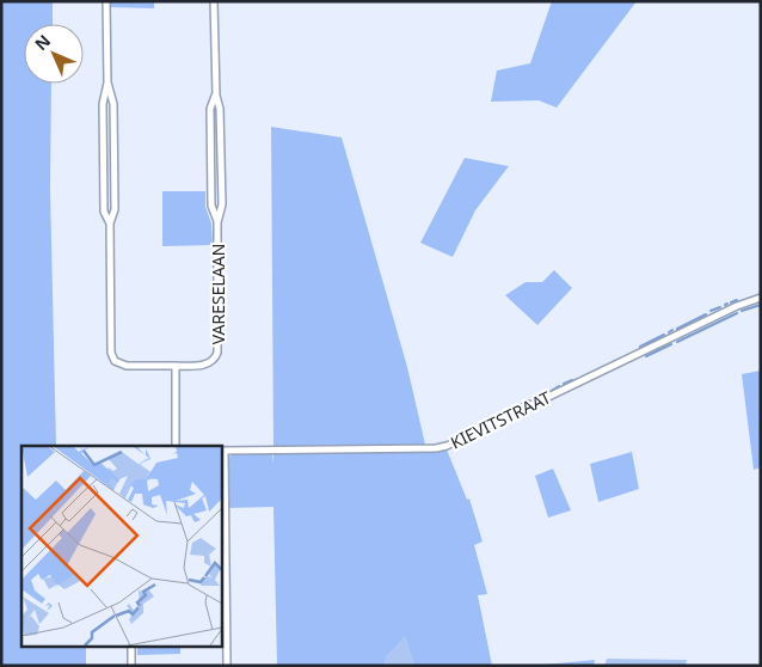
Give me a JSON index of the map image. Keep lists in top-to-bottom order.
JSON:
{
  "streets": {
    "street": ["VARESELAAN", "KIEVITSTRAAT"]
  },
  "north": "top left"
}
